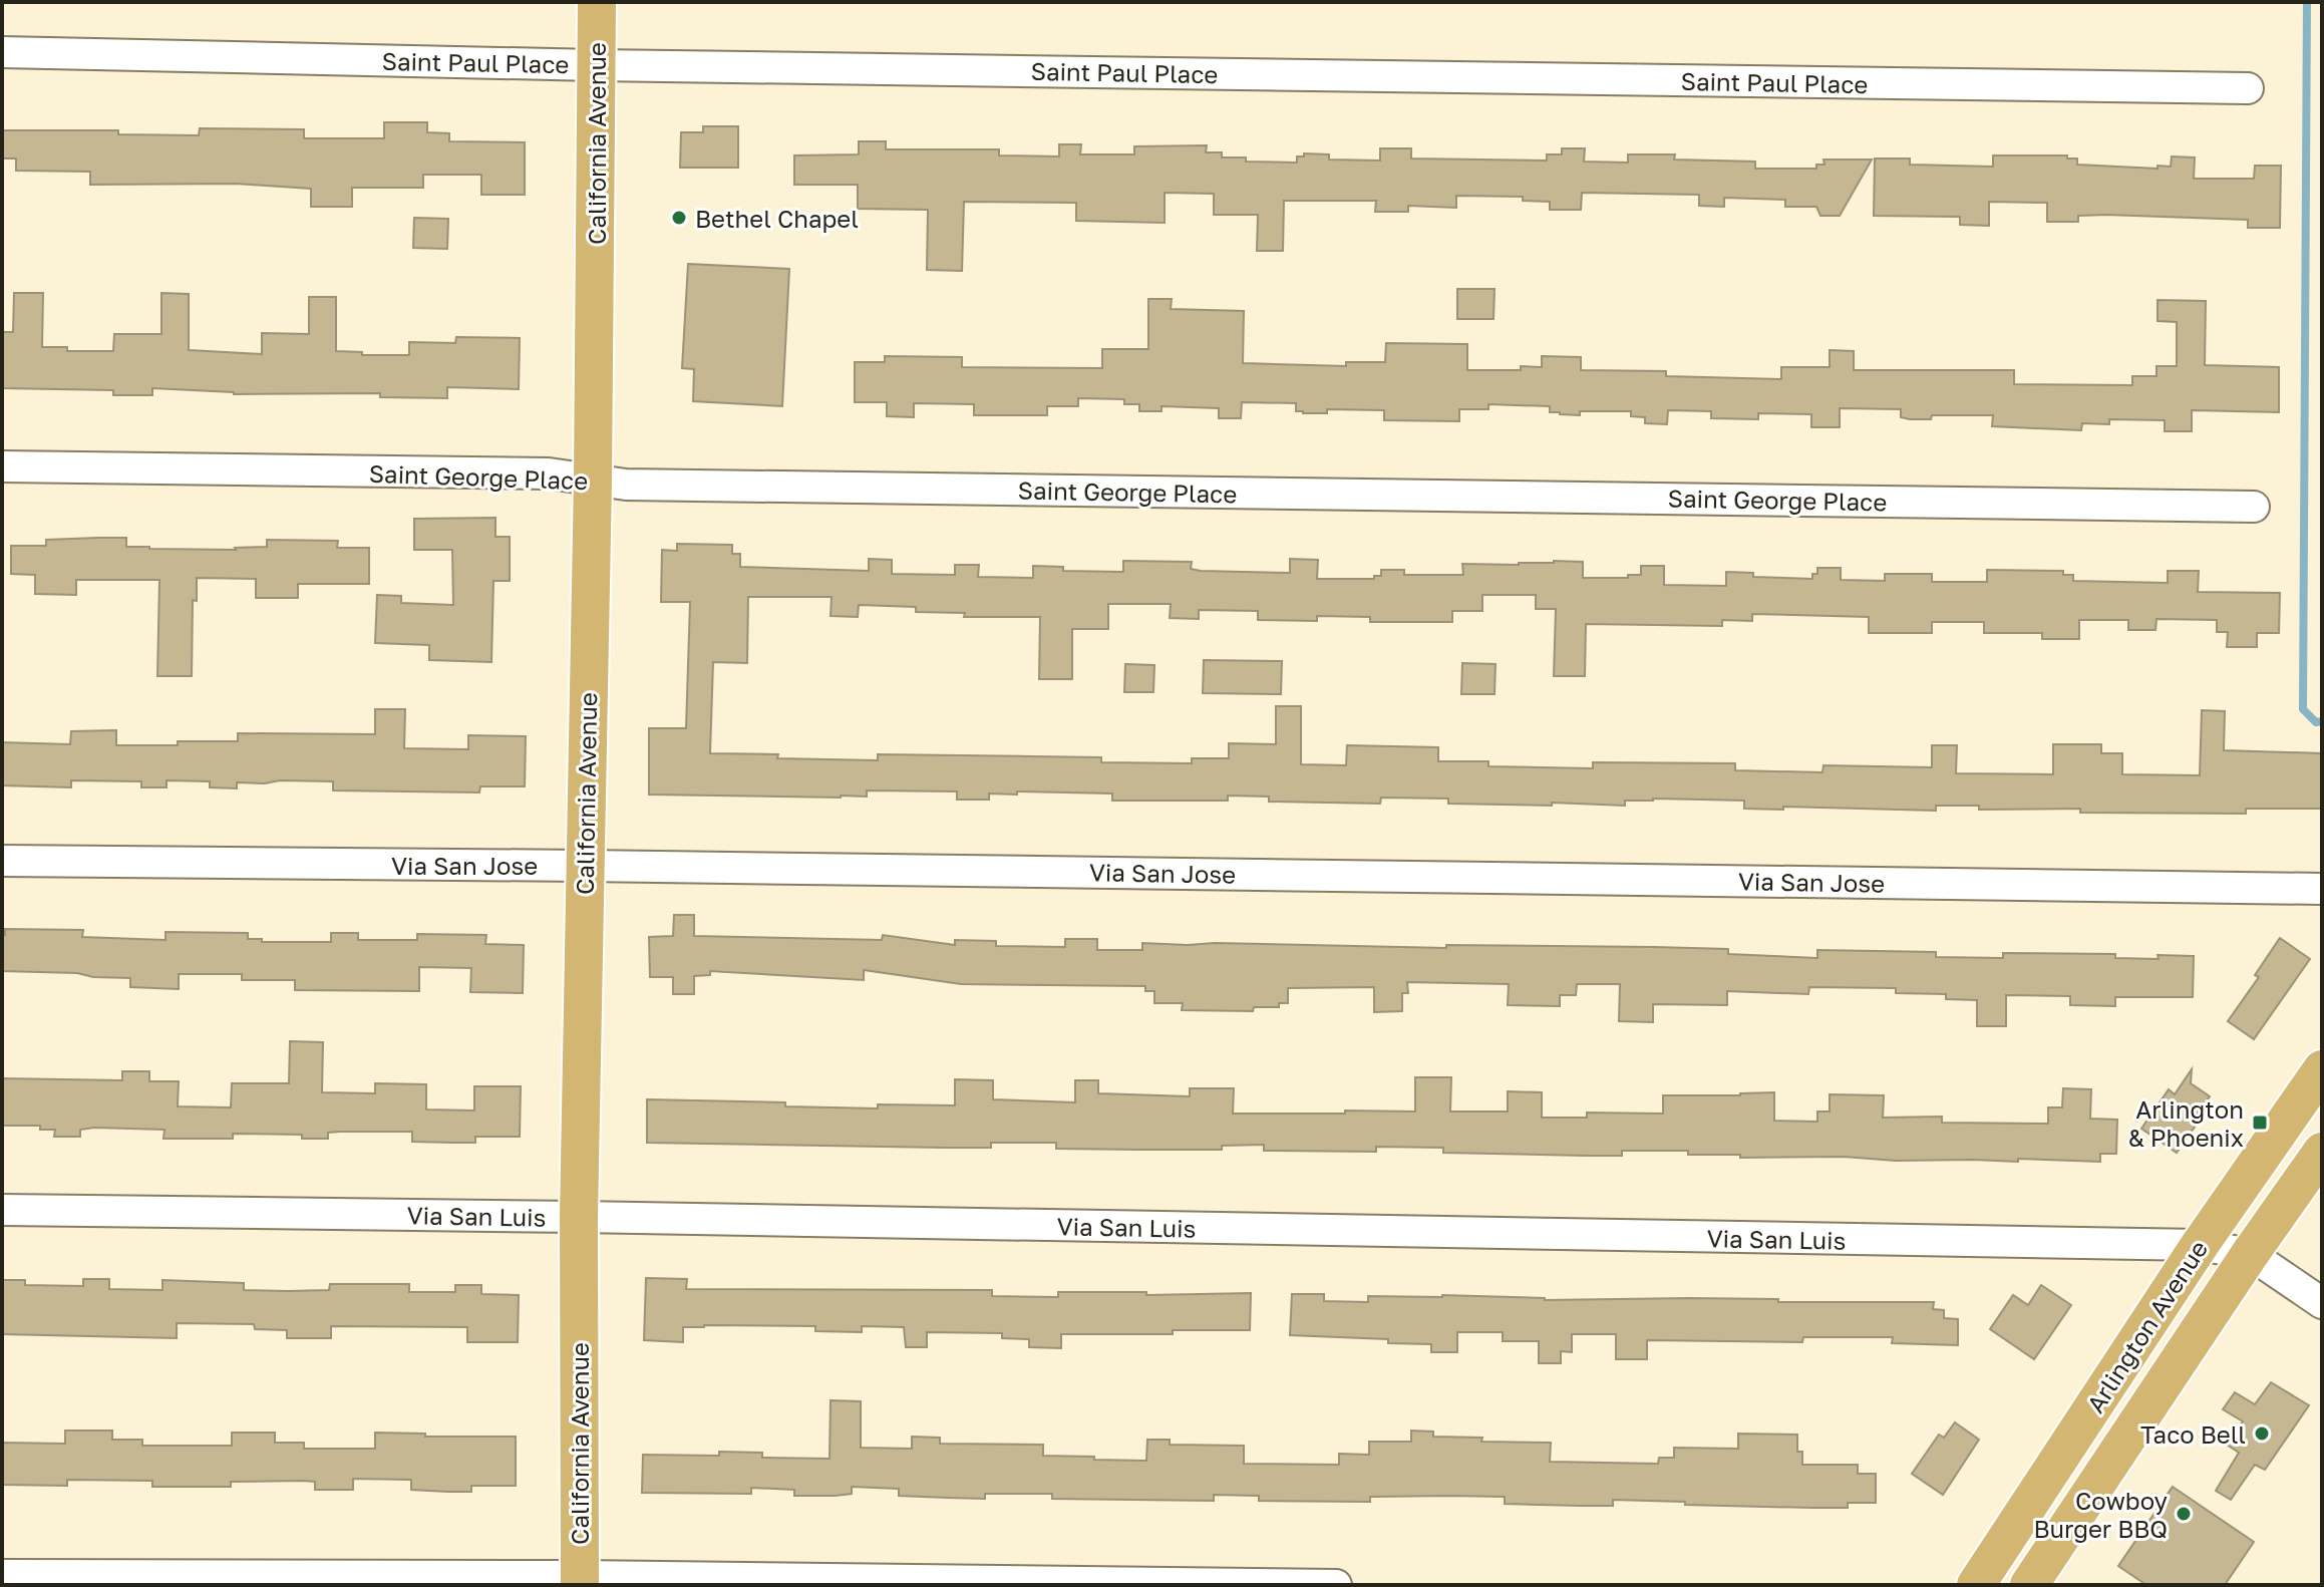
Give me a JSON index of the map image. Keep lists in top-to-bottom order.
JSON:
{
  "streets": {
    "main road": ["California Avenue", "Arlington Avenue"],
    "street": [
      "Saint Paul Place",
      "Saint George Place",
      "Via San Jose",
      "Via San Luis"
    ]
  },
  "crossings": [
    ["Saint Paul Place", "California Avenue"],
    ["California Avenue", "Saint George Place"],
    ["California Avenue", "Via San Jose"],
    ["California Avenue", "Via San Luis"],
    ["Via San Luis", "Arlington Avenue"]
  ],
  "places": {
    "other": ["Bethel Chapel", "Taco Bell", "Cowboy Burger BBQ"],
    "transit": ["Arlington & Phoenix"]
  }
}
